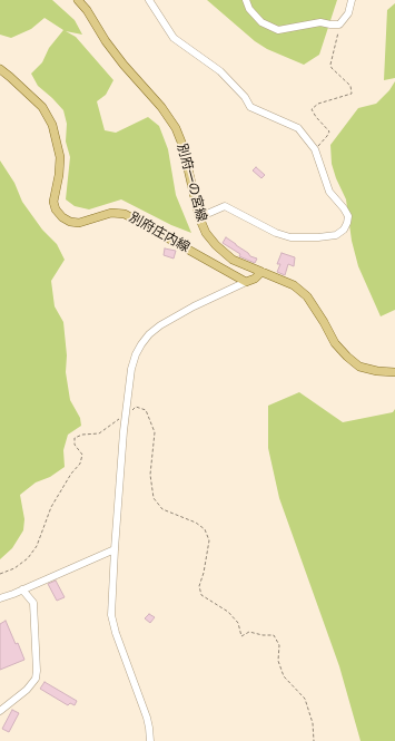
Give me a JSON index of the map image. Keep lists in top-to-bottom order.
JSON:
{
  "streets": {
    "main road": ["別府一の宮線", "別府庄内線"]
  }
}
